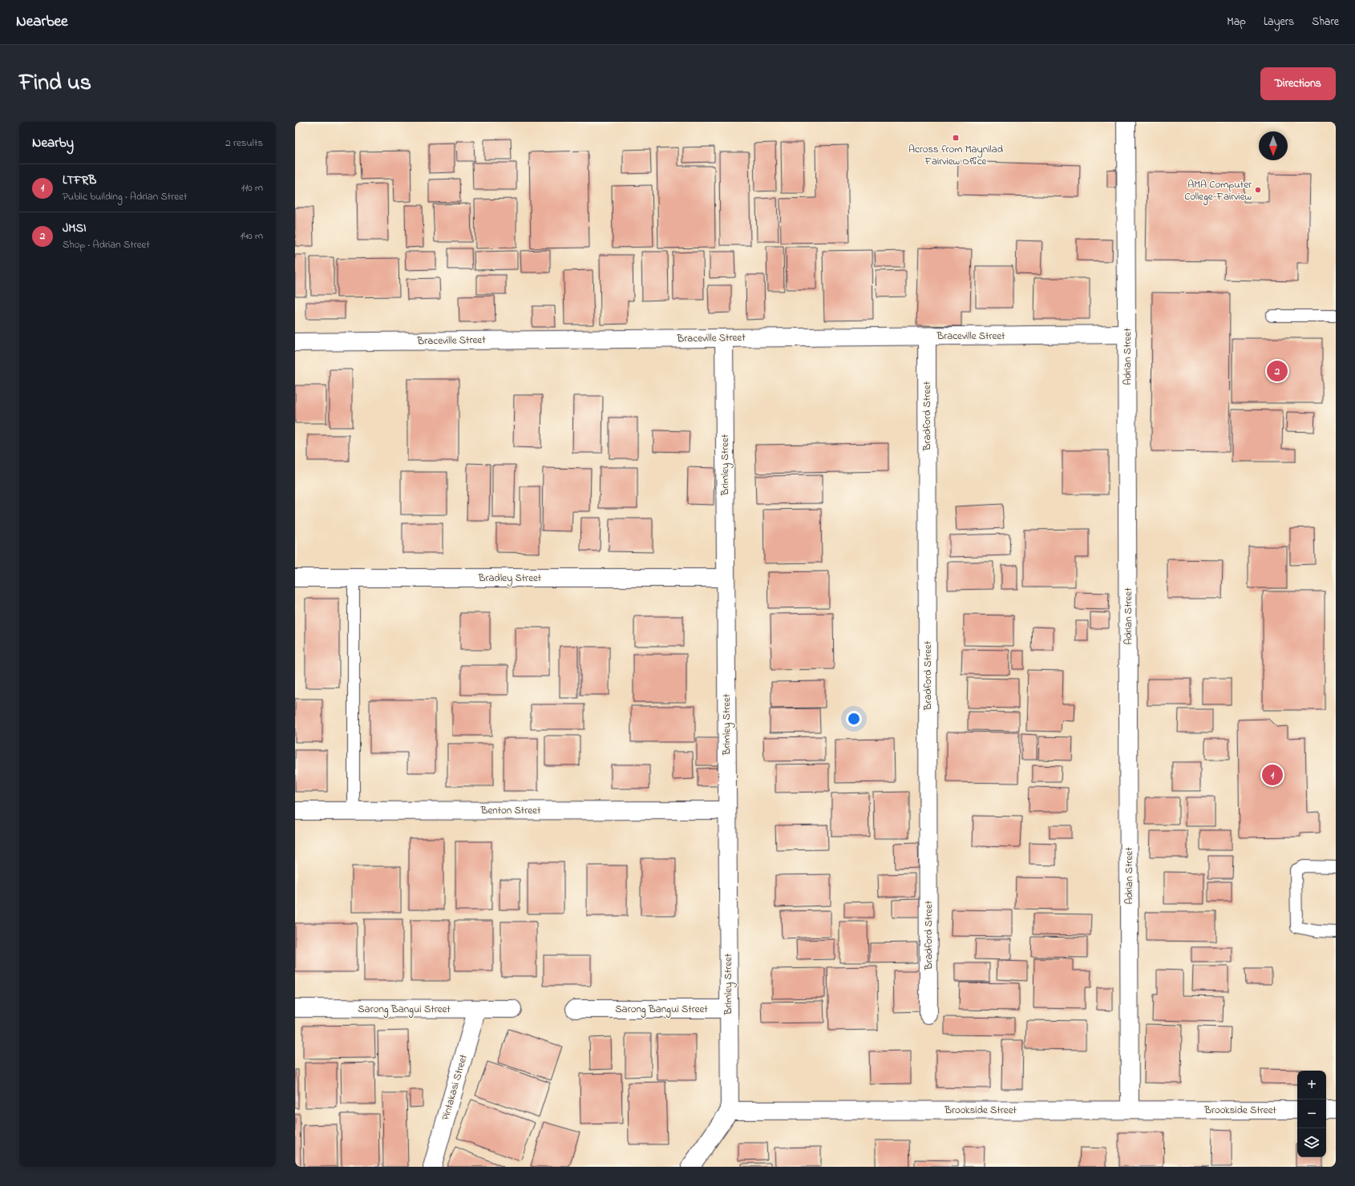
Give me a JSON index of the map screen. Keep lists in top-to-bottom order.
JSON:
{
  "streets": {
    "street": [
      "Braceville Street",
      "Adrian Street",
      "Bradford Street",
      "Brimley Street",
      "Bradley Street",
      "Benton Street",
      "Sarong Bangui Street",
      "Pintakasi Street",
      "Brookside Street"
    ]
  },
  "crossings": [
    ["Braceville Street", "Adrian Street"],
    ["Braceville Street", "Bradford Street"],
    ["Braceville Street", "Brimley Street"],
    ["Adrian Street", "Brookside Street"],
    ["Brimley Street", "Bradley Street"],
    ["Brimley Street", "Benton Street"],
    ["Brimley Street", "Sarong Bangui Street"],
    ["Brimley Street", "Brookside Street"],
    ["Sarong Bangui Street", "Pintakasi Street"]
  ],
  "places": {
    "transit": ["Across from Maynilad Fairview Office"],
    "other": ["AMA Computer College-Fairview"]
  },
  "north": "bottom",
  "page": {
    "header": "Nearbee",
    "nav": ["Map", "Layers", "Share"],
    "title": "Find us",
    "buttons": "Directions",
    "heading": ["Nearby", "2 results"],
    "list": [
      {
        "mark": "1",
        "name": "LTFRB",
        "note": "Public building · Adrian Street",
        "value": "110 m"
      },
      {
        "mark": "2",
        "name": "JMSI",
        "note": "Shop · Adrian Street",
        "value": "140 m"
      }
    ],
    "pins": ["2", "1"],
    "map_buttons": ["+", "−"]
  }
}
